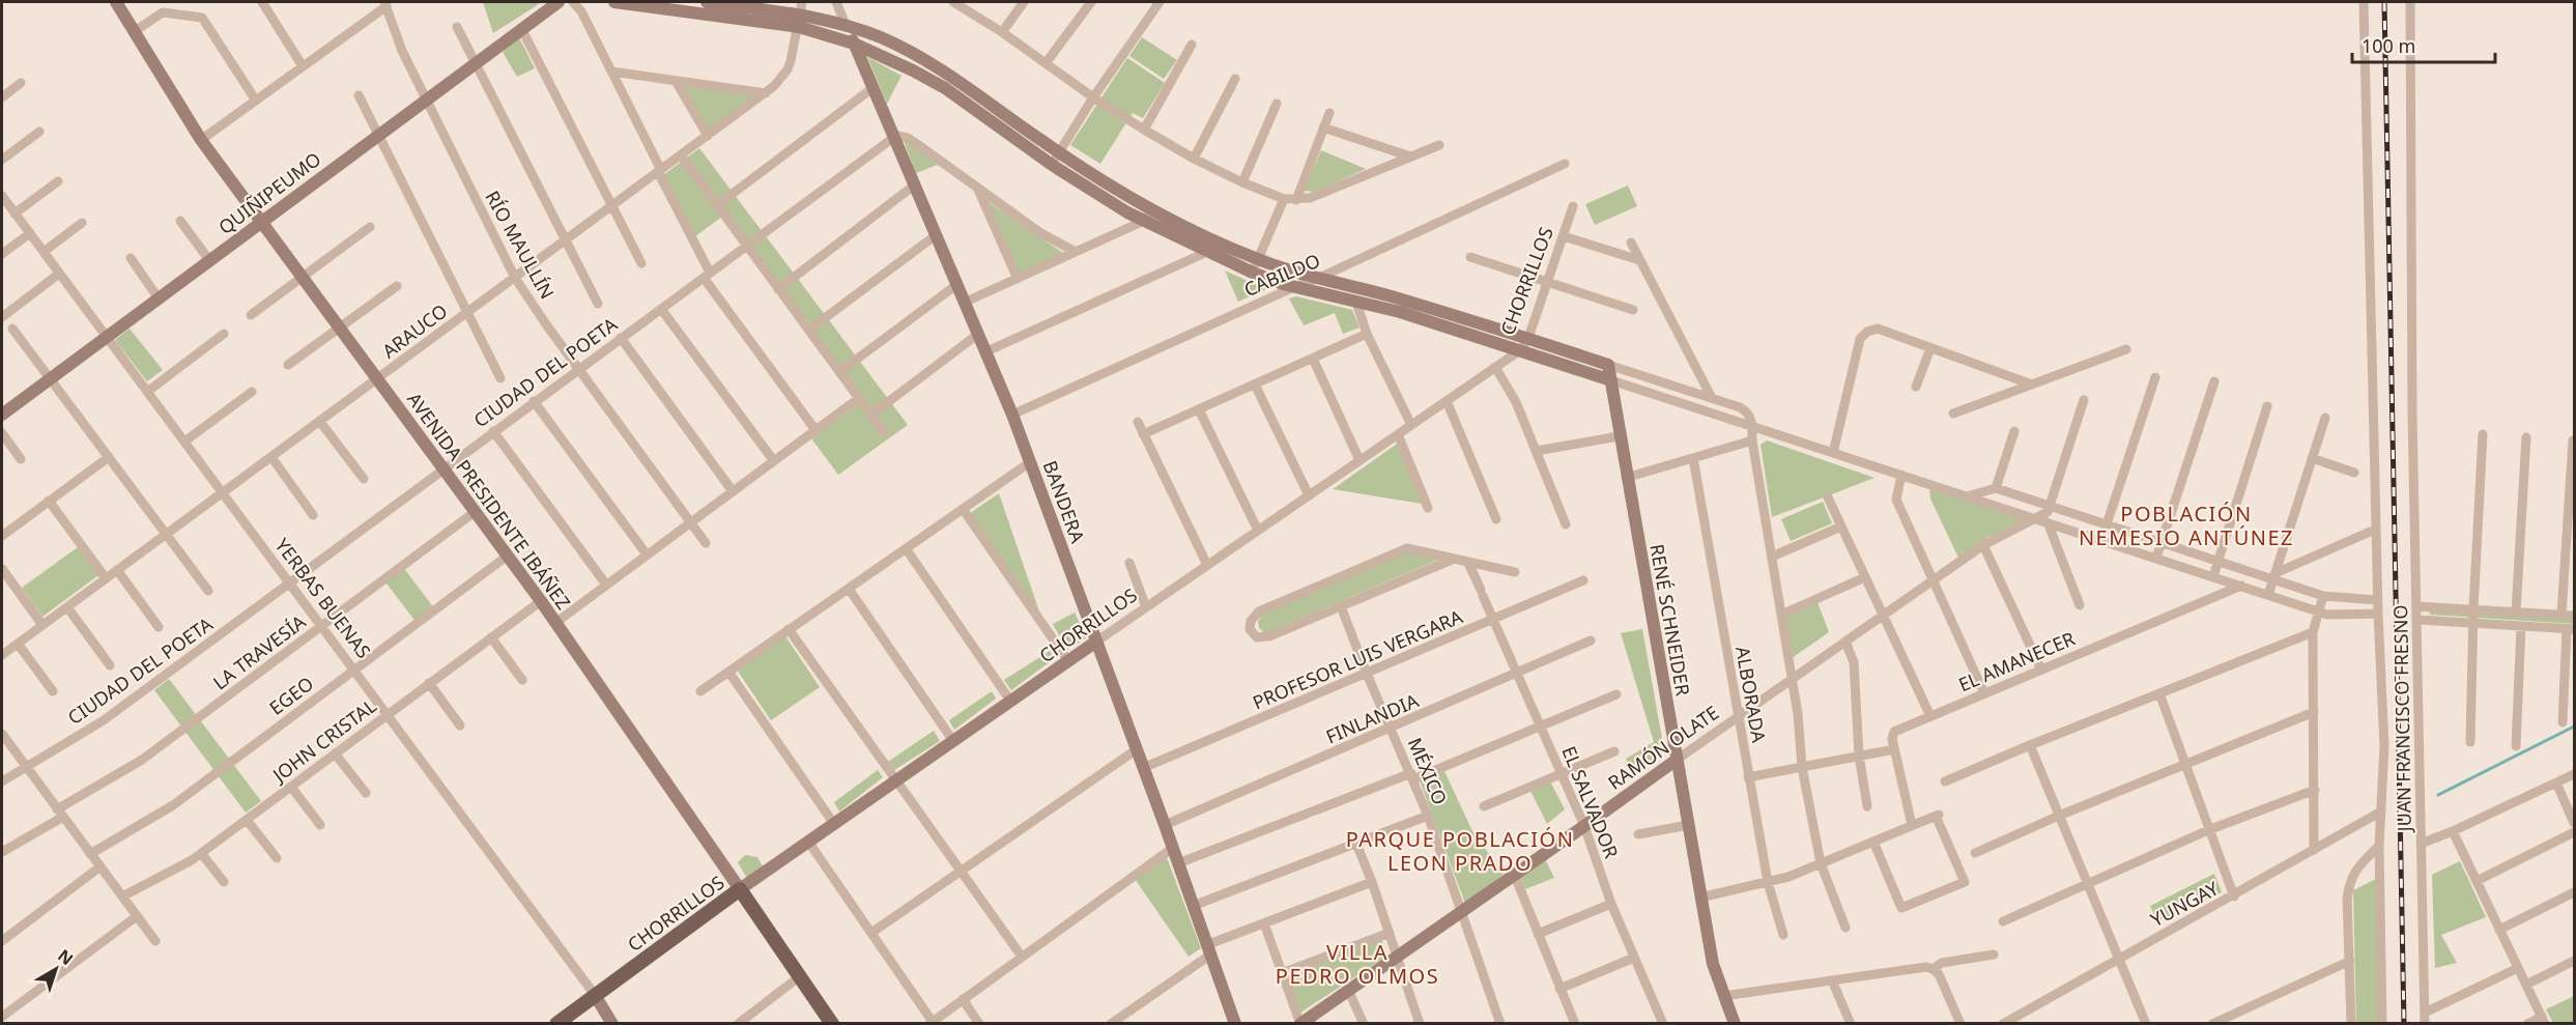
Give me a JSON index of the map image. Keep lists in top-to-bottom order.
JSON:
{
  "streets": {
    "main road": ["CHORRILLOS", "AVENIDA PRESIDENTE IBÁÑEZ"],
    "street": [
      "QUIÑIPEUMO",
      "RÍO MAULLÍN",
      "CABILDO",
      "ARAUCO",
      "CIUDAD DEL POETA",
      "BANDERA",
      "YERBAS BUENAS",
      "RENÉ SCHNEIDER",
      "LA TRAVESÍA",
      "PROFESOR LUIS VERGARA",
      "EL AMANECER",
      "ALBORADA",
      "EGEO",
      "FINLANDIA",
      "JUAN FRANCISCO FRESNO",
      "JOHN CRISTAL",
      "RAMÓN OLATE",
      "MÉXICO",
      "EL SALVADOR",
      "YUNGAY"
    ]
  },
  "crossings": [
    ["QUIÑIPEUMO", "RÍO MAULLÍN"],
    ["QUIÑIPEUMO", "AVENIDA PRESIDENTE IBÁÑEZ"],
    ["QUIÑIPEUMO", "YERBAS BUENAS"],
    ["RÍO MAULLÍN", "ARAUCO"],
    ["RÍO MAULLÍN", "CIUDAD DEL POETA"],
    ["CABILDO", "BANDERA"],
    ["CHORRILLOS", "AVENIDA PRESIDENTE IBÁÑEZ"],
    ["CHORRILLOS", "BANDERA"],
    ["CHORRILLOS", "YERBAS BUENAS"],
    ["ARAUCO", "AVENIDA PRESIDENTE IBÁÑEZ"],
    ["ARAUCO", "YERBAS BUENAS"],
    ["CIUDAD DEL POETA", "AVENIDA PRESIDENTE IBÁÑEZ"],
    ["CIUDAD DEL POETA", "BANDERA"],
    ["CIUDAD DEL POETA", "YERBAS BUENAS"],
    ["AVENIDA PRESIDENTE IBÁÑEZ", "LA TRAVESÍA"],
    ["AVENIDA PRESIDENTE IBÁÑEZ", "EGEO"],
    ["AVENIDA PRESIDENTE IBÁÑEZ", "JOHN CRISTAL"],
    ["BANDERA", "PROFESOR LUIS VERGARA"],
    ["BANDERA", "FINLANDIA"],
    ["YERBAS BUENAS", "LA TRAVESÍA"],
    ["YERBAS BUENAS", "EGEO"],
    ["YERBAS BUENAS", "JOHN CRISTAL"],
    ["RENÉ SCHNEIDER", "RAMÓN OLATE"],
    ["PROFESOR LUIS VERGARA", "MÉXICO"],
    ["PROFESOR LUIS VERGARA", "EL SALVADOR"],
    ["ALBORADA", "RAMÓN OLATE"],
    ["FINLANDIA", "MÉXICO"],
    ["FINLANDIA", "EL SALVADOR"],
    ["RAMÓN OLATE", "MÉXICO"],
    ["RAMÓN OLATE", "EL SALVADOR"]
  ],
  "districts": ["POBLACIÓN NEMESIO ANTÚNEZ", "PARQUE POBLACIÓN LEON PRADO", "VILLA PEDRO OLMOS"],
  "scale_bar": "100 m",
  "north": "top right"
}
